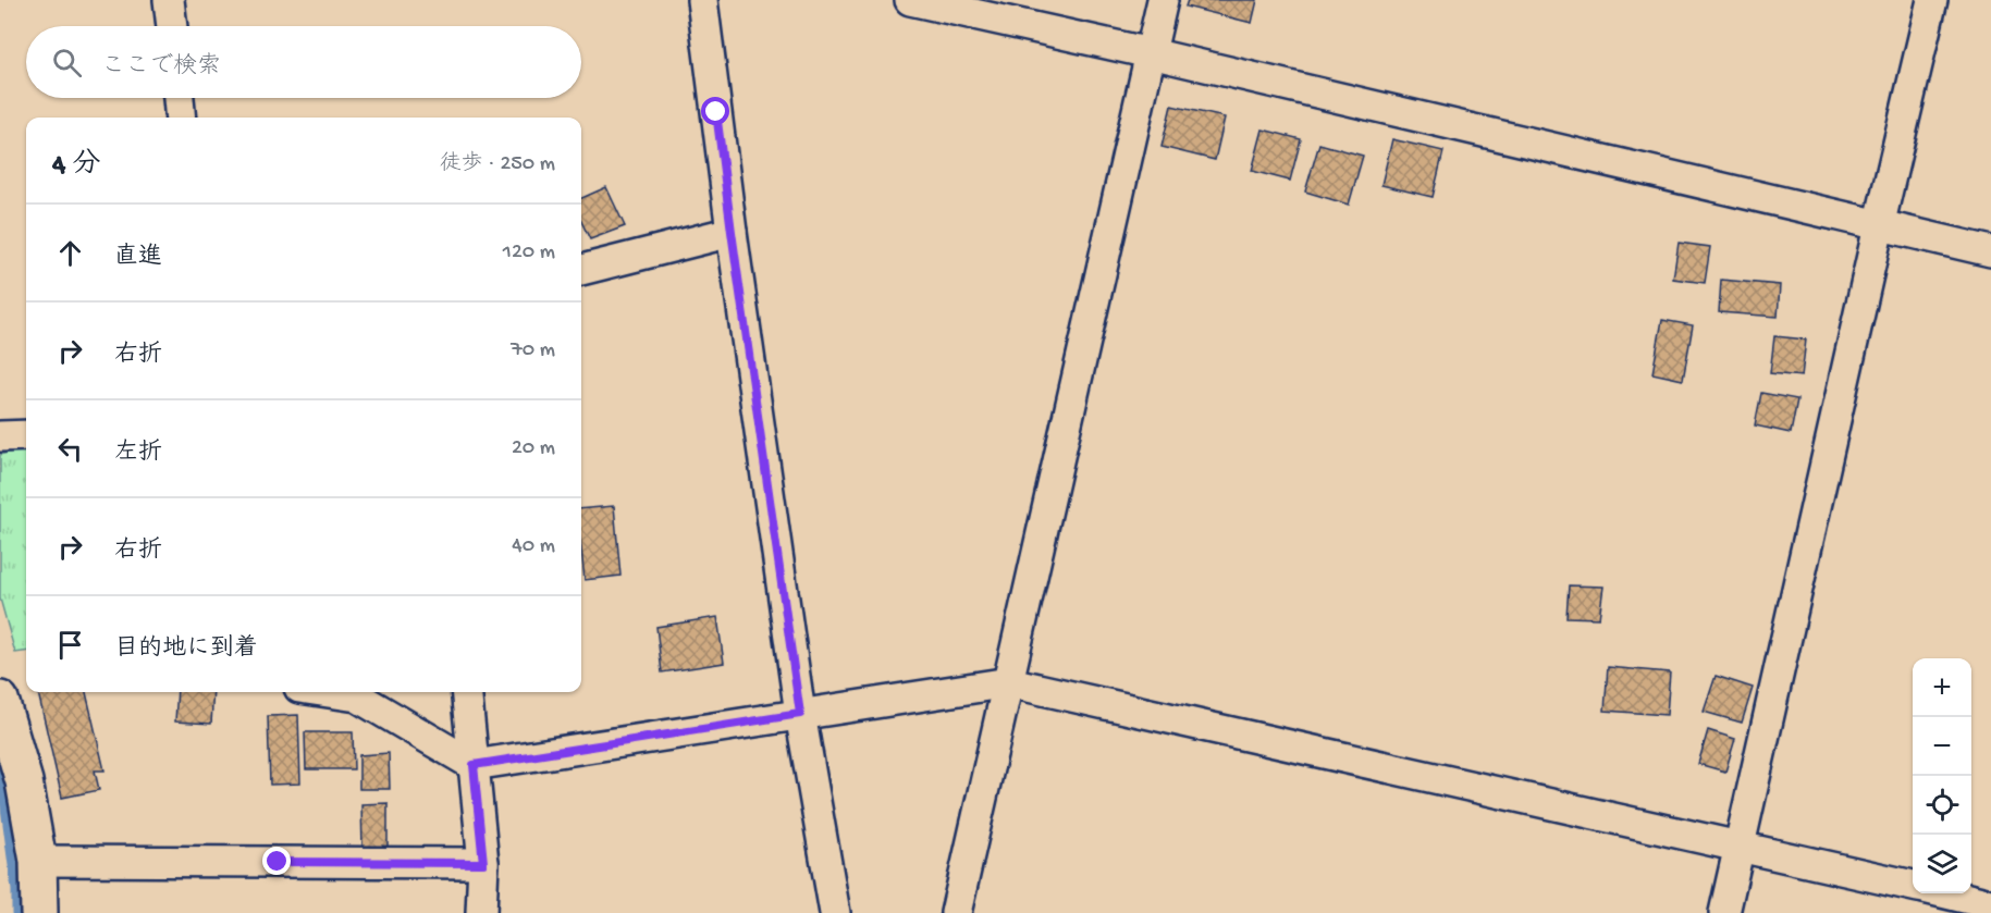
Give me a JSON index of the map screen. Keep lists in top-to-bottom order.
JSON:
{
  "page": {
    "search": "ここで検索",
    "heading": ["4 分", "徒歩 · 250 m"],
    "list": [
      ["直進", "120 m"],
      ["右折", "70 m"],
      ["左折", "20 m"],
      ["右折", "40 m"],
      "目的地に到着"
    ],
    "map_buttons": ["+", "−"]
  }
}
